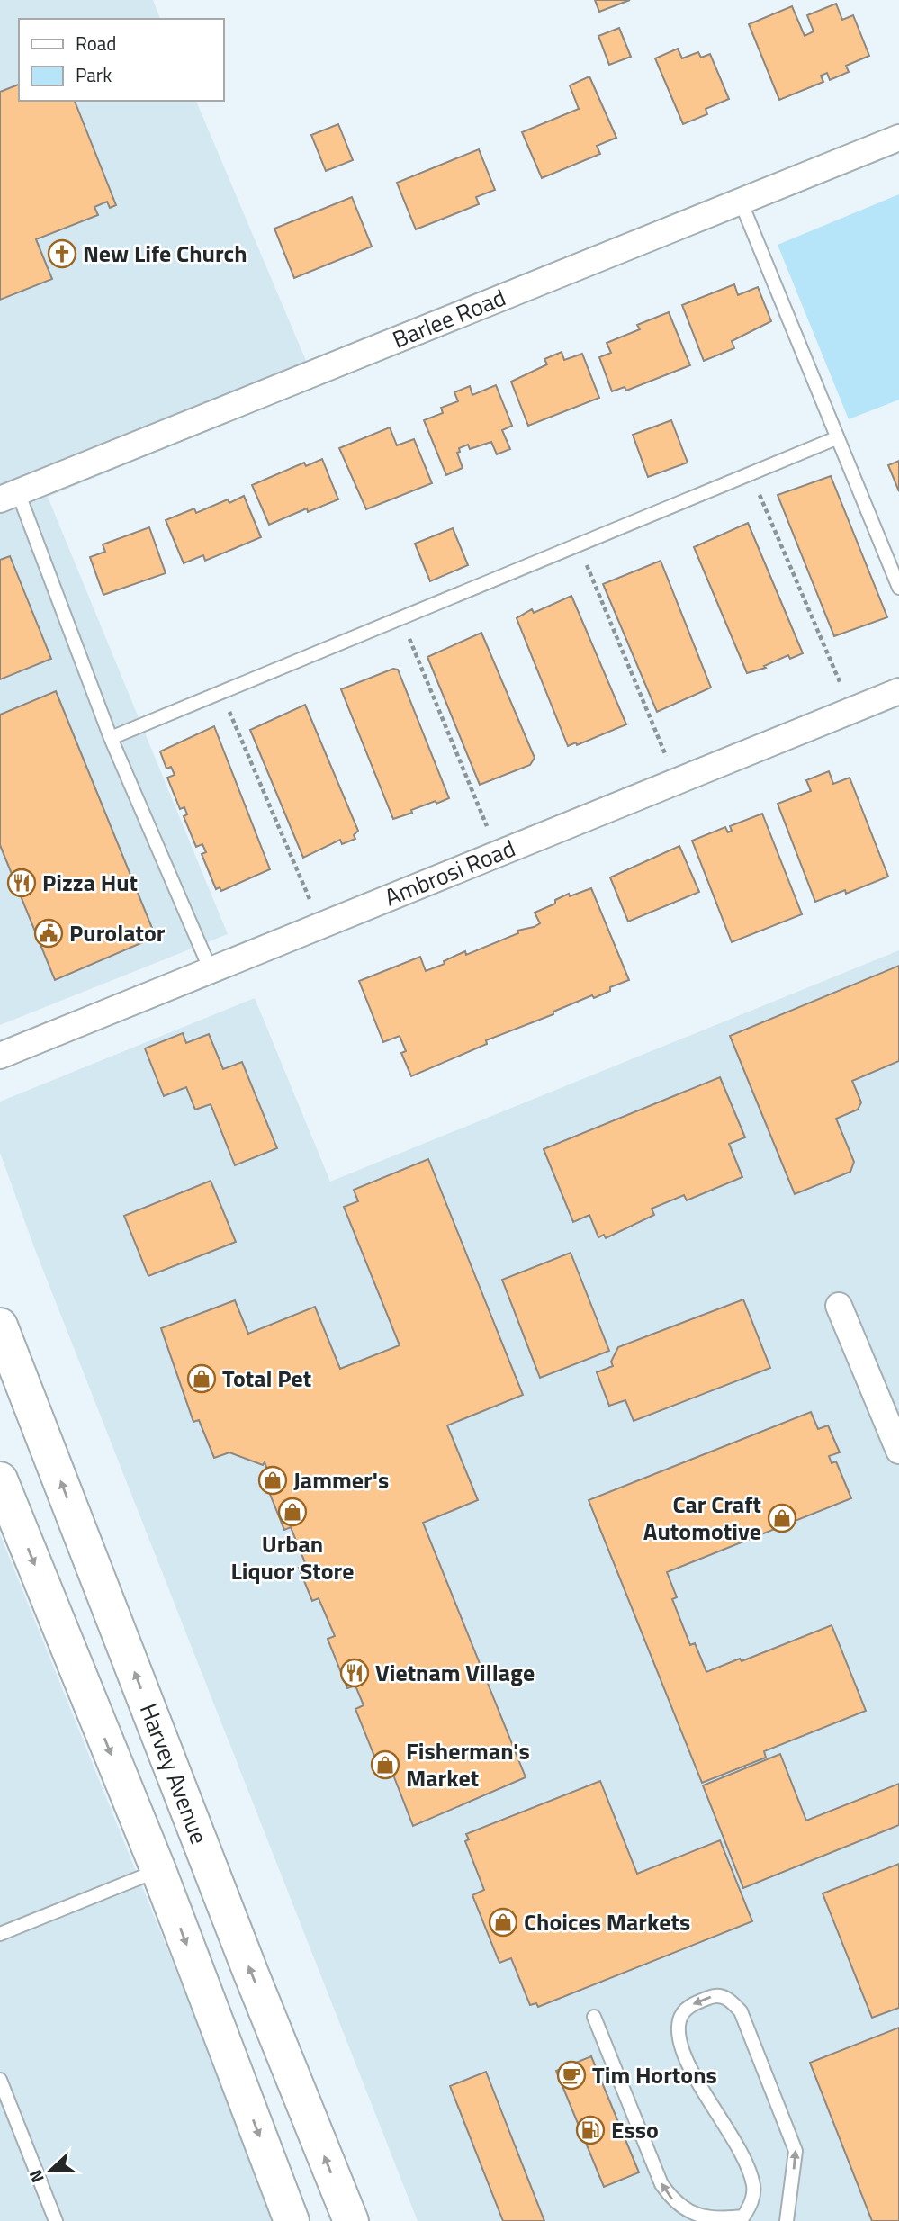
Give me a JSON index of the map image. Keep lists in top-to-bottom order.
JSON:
{
  "streets": {
    "highway": ["Harvey Avenue"],
    "street": ["Barlee Road", "Ambrosi Road"]
  },
  "places": {
    "church": ["New Life Church"],
    "restaurant": ["Pizza Hut", "Vietnam Village"],
    "public building": ["Purolator"],
    "shop": [
      "Total Pet",
      "Jammer's",
      "Urban Liquor Store",
      "Car Craft Automotive",
      "Fisherman's Market",
      "Choices Markets"
    ],
    "cafe": ["Tim Hortons"],
    "fuel station": ["Esso"]
  },
  "legend": ["Road", "Park"],
  "north": "left"
}
